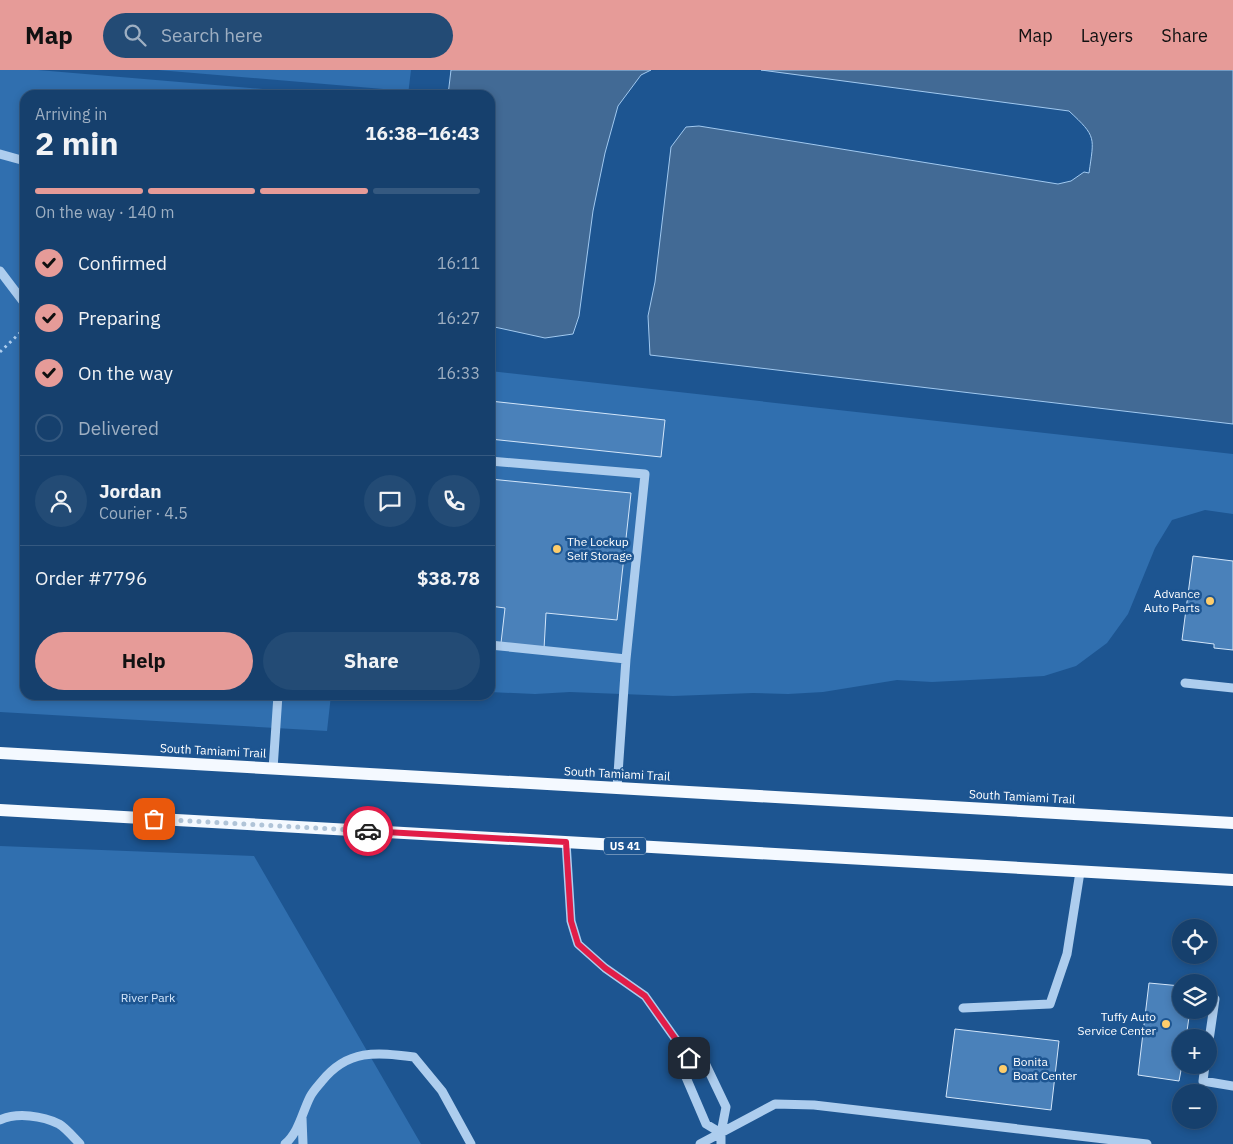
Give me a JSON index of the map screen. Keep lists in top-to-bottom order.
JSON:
{
  "streets": {
    "main road": ["South Tamiami Trail", "US 41"]
  },
  "parks": ["River Park"],
  "places": [
    "The Lockup Self Storage",
    "Advance Auto Parts",
    "Tuffy Auto Service Center",
    "Bonita Boat Center"
  ],
  "page": {
    "header": "Map",
    "search": "Search here",
    "nav": ["Map", "Layers", "Share"],
    "heading": ["2 min", "Arriving in", "16:38–16:43"],
    "panel": [
      "Jordan",
      "Courier · 4.5",
      "Order #7796",
      "$38.78"
    ],
    "bar": "On the way · 140 m",
    "list": [
      ["Confirmed", "16:11"],
      ["Preparing", "16:27"],
      ["On the way", "16:33"],
      "Delivered"
    ],
    "buttons": ["Help", "Share"],
    "map_buttons": ["+", "−"]
  }
}
